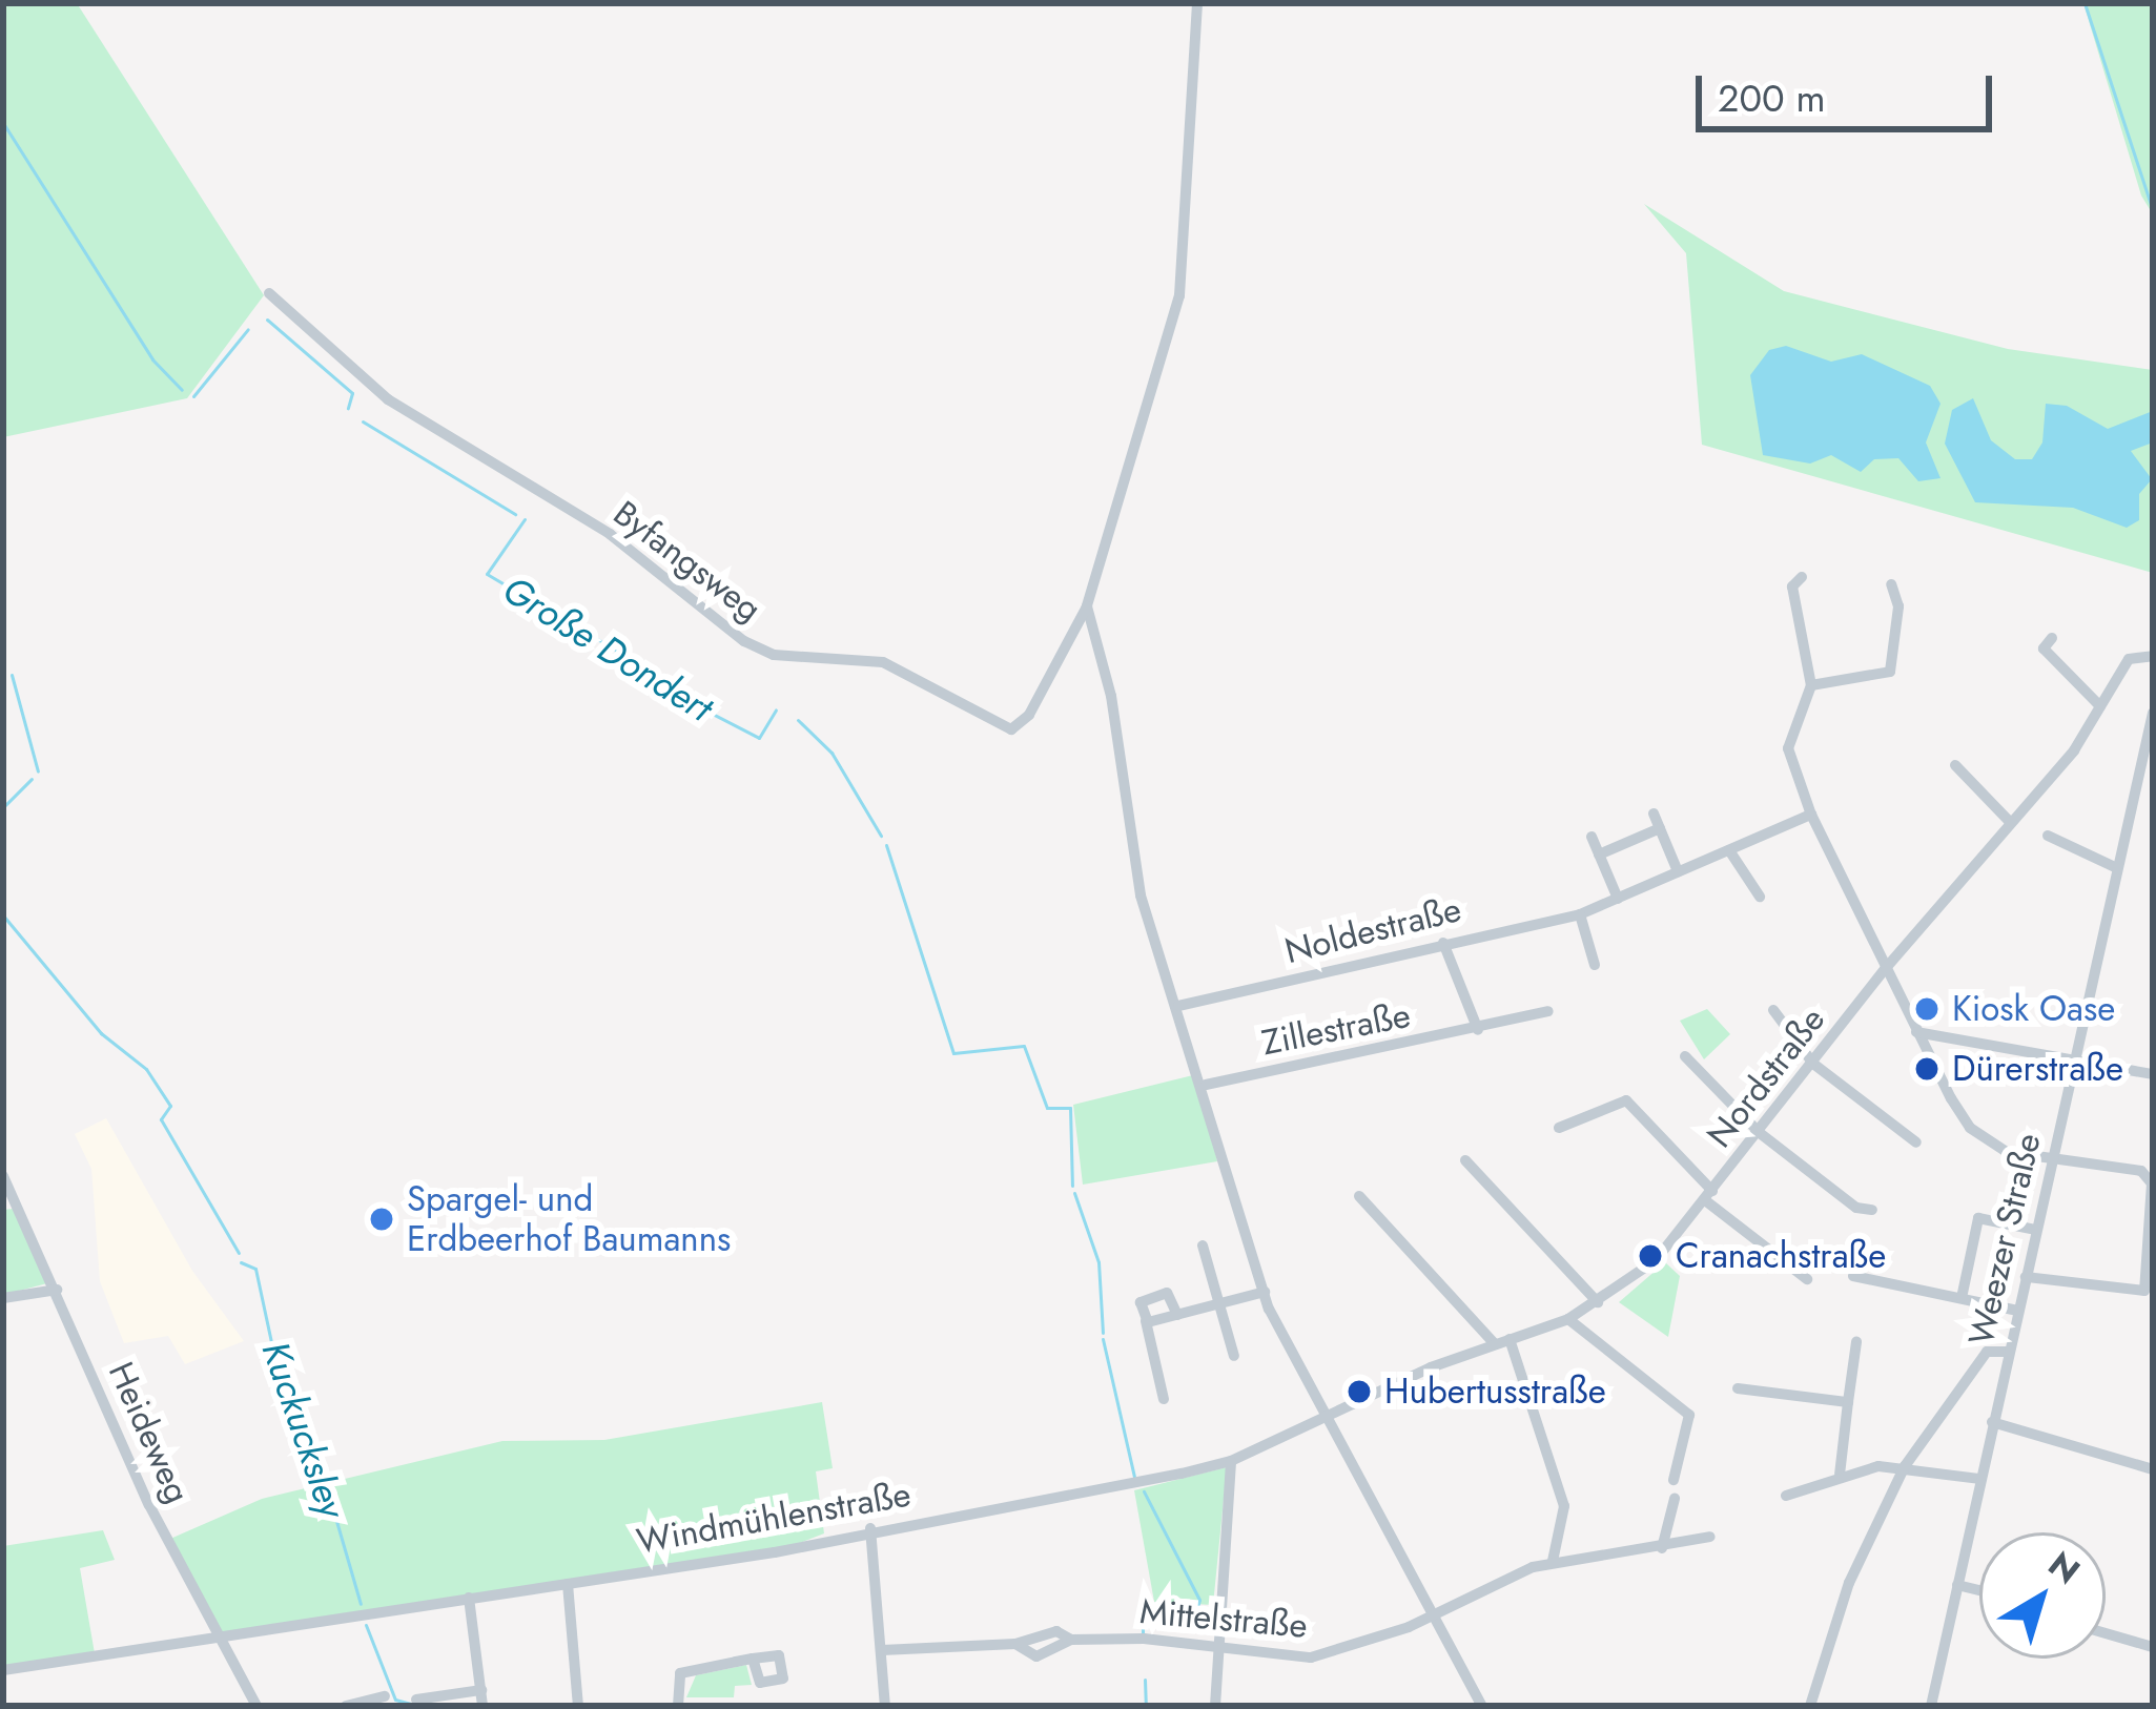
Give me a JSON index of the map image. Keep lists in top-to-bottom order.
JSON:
{
  "streets": {
    "street": [
      "Byfangsweg",
      "Noldestraße",
      "Zillestraße",
      "Nordstraße",
      "Weezer Straße",
      "Heideweg",
      "Windmühlenstraße",
      "Mittelstraße"
    ]
  },
  "crossings": [
    ["Nordstraße", "Windmühlenstraße"],
    ["Heideweg", "Windmühlenstraße"]
  ],
  "water": ["Große Dondert", "Kuckucksley"],
  "places": [
    "Kiosk Oase",
    "Dürerstraße",
    "Spargel- und Erdbeerhof Baumanns",
    "Cranachstraße",
    "Hubertusstraße"
  ],
  "scale_bar": "200 m",
  "north": "top right"
}
